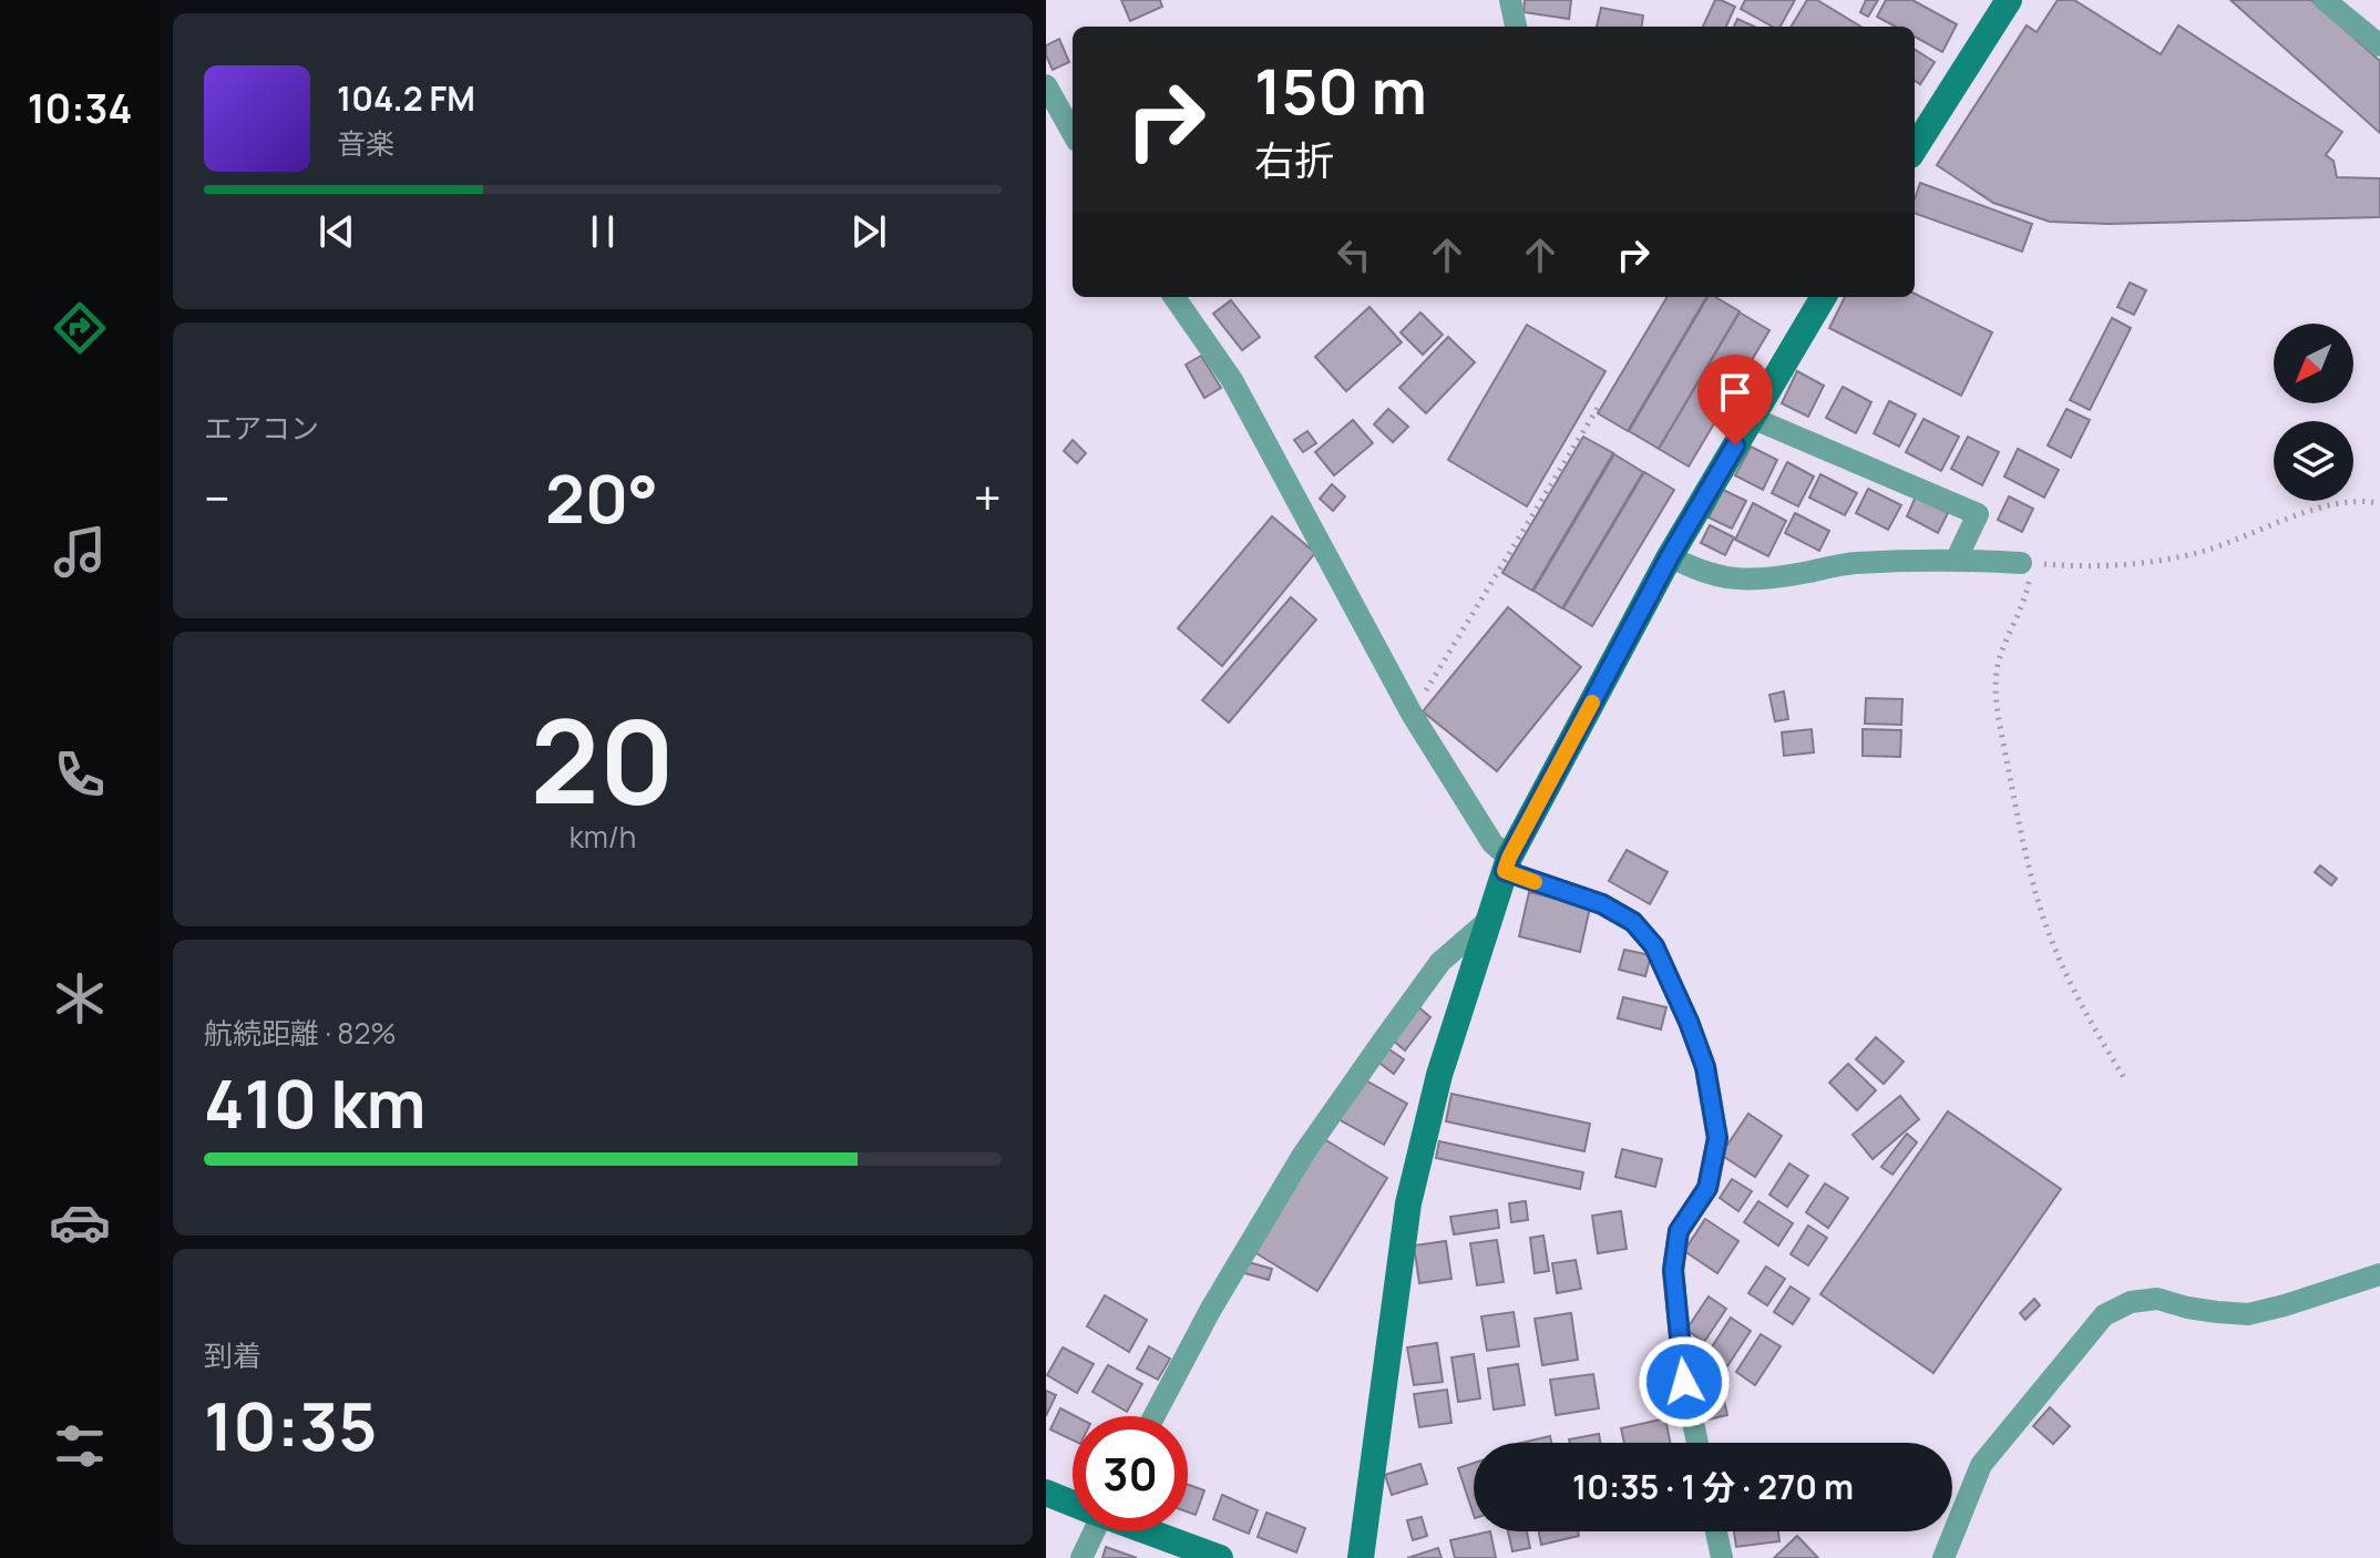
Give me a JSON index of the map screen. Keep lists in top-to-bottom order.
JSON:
{
  "north": "bottom left",
  "page": {
    "tabs": "10:34",
    "turn": ["150 m", "右折"],
    "song": ["104.2 FM", "音楽"],
    "tile": [
      "エアコン",
      ["20", "km/h"],
      ["航続距離 · 82%", "410 km"],
      ["到着", "10:35"]
    ],
    "heat": ["−", "20°", "+"],
    "limit": "30",
    "trip": "10:35 · 1 分 · 270 m"
  }
}
